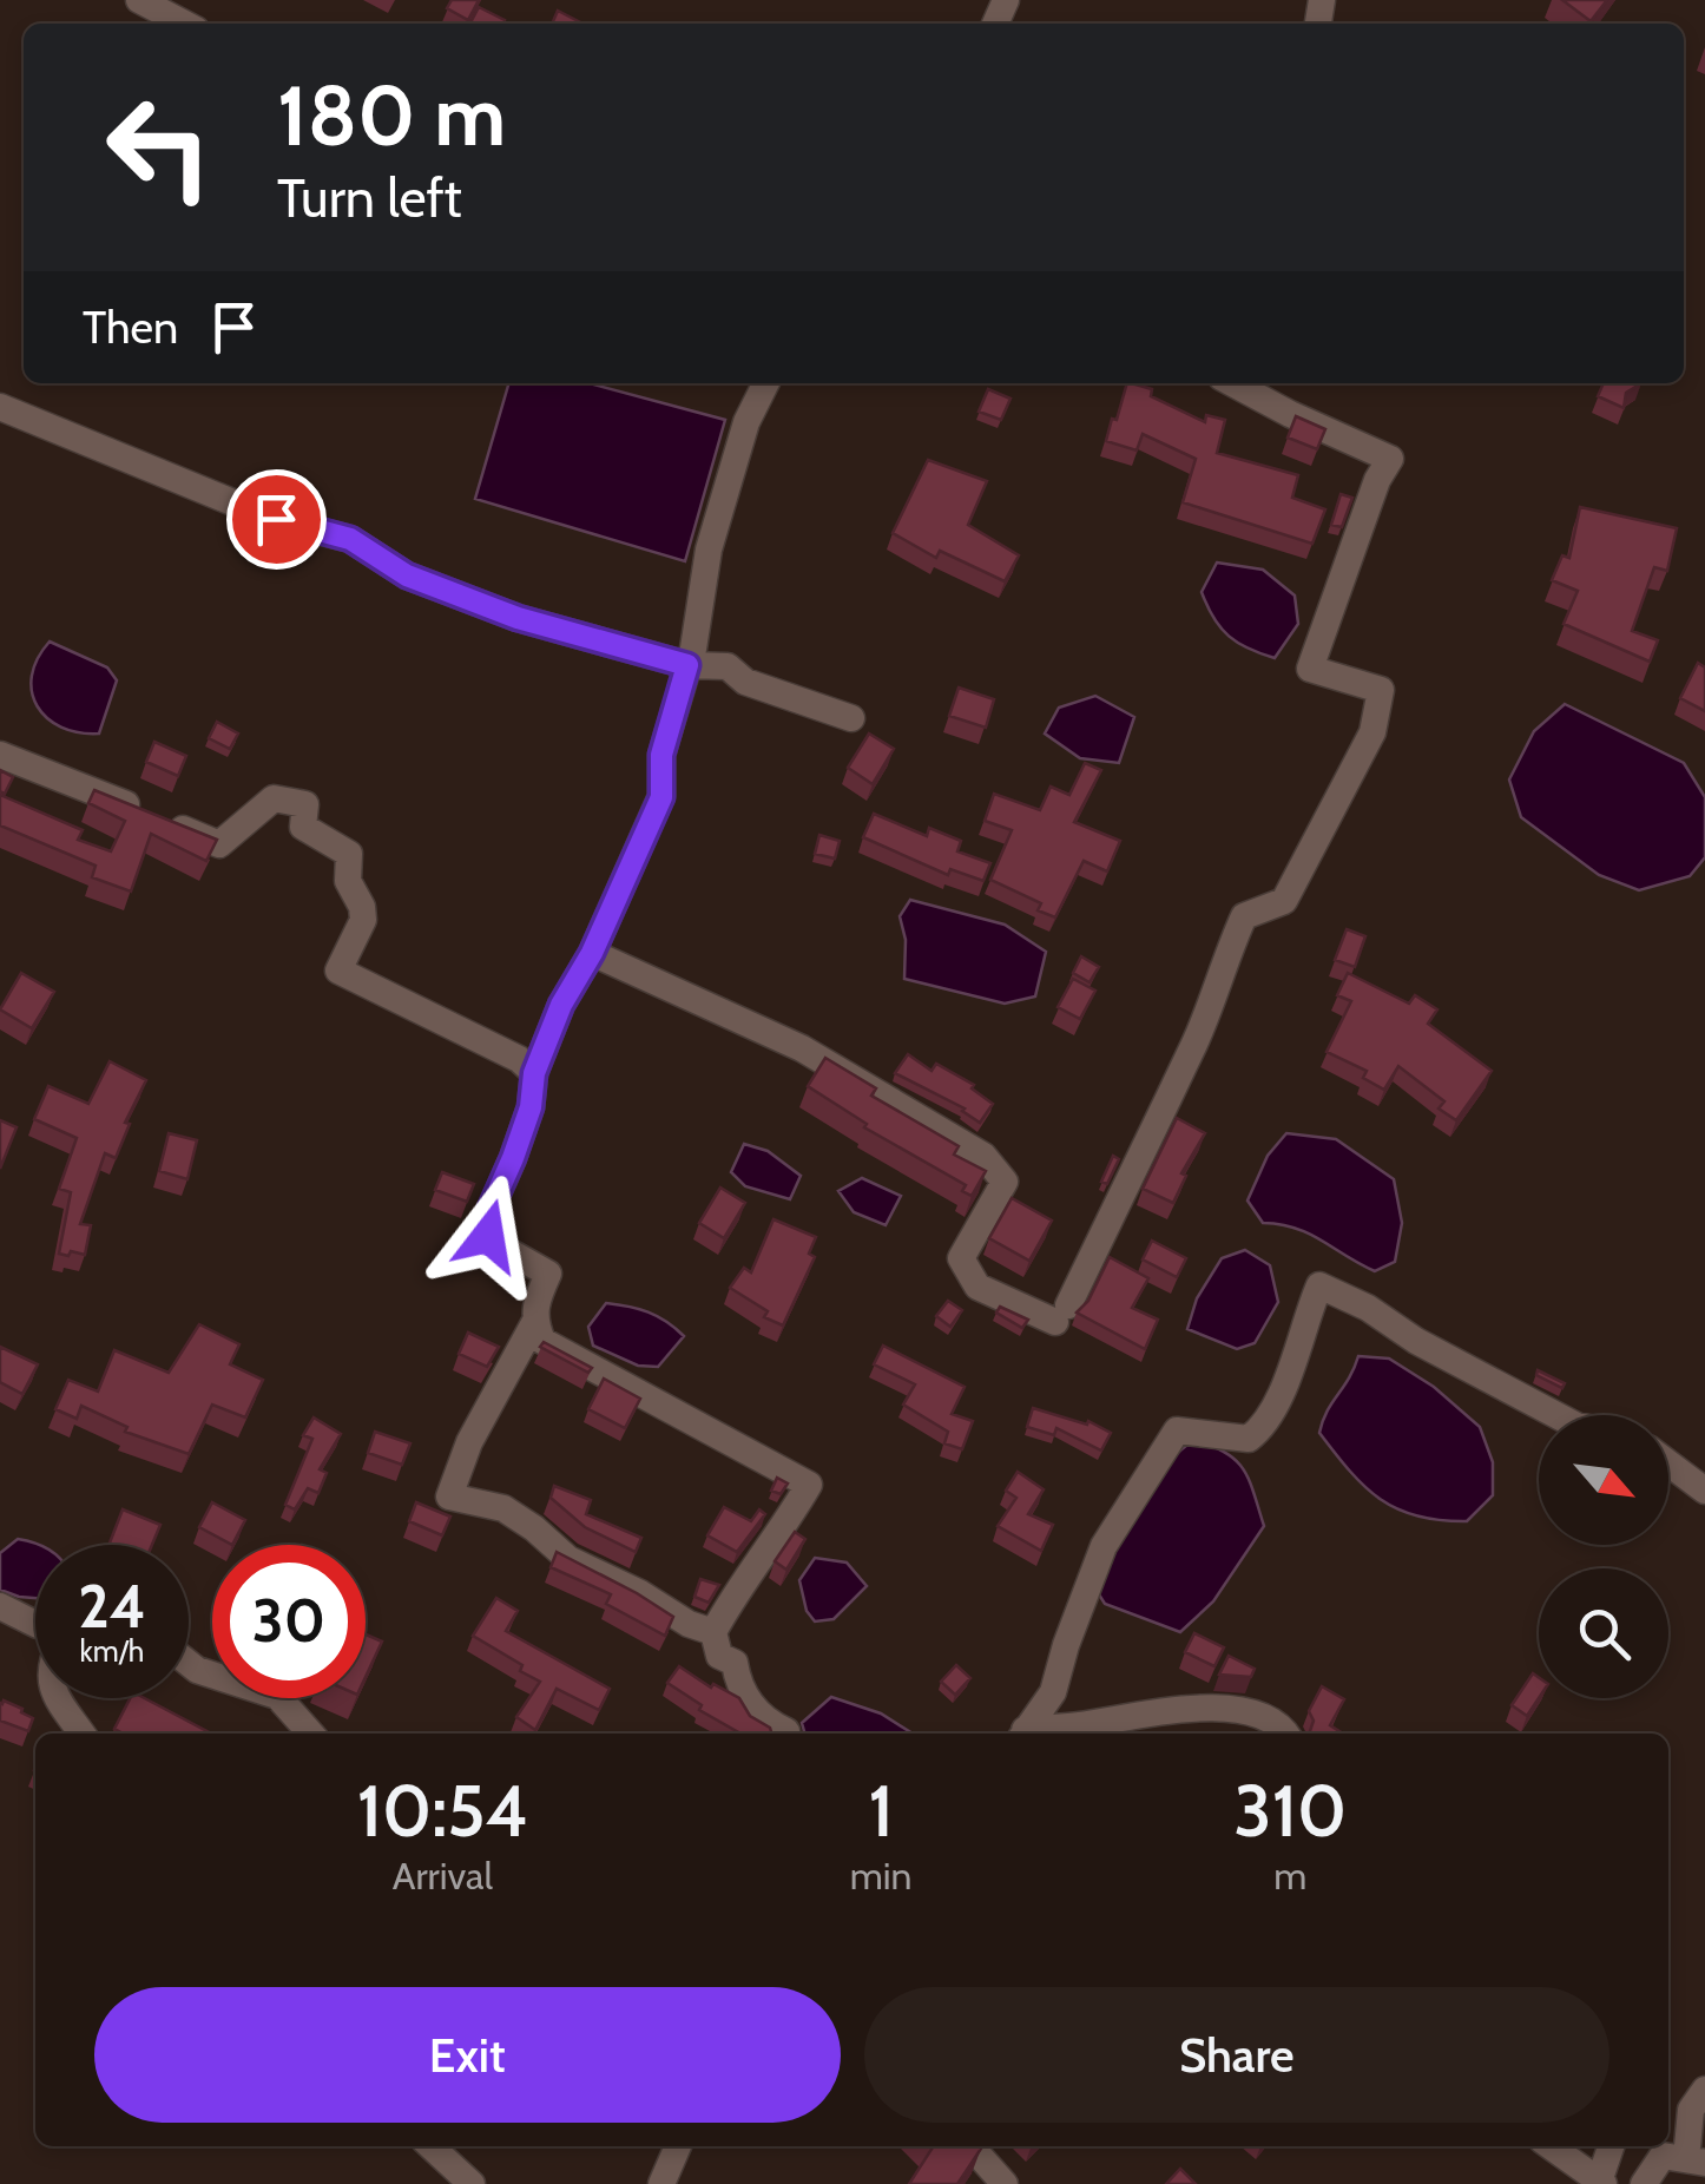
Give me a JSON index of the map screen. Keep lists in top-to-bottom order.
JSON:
{
  "north": "bottom right",
  "page": {
    "turn": ["180 m", "Turn left"],
    "then": "Then",
    "speed": "24 km/h",
    "limit": "30",
    "eta": [
      "10:54",
      "Arrival",
      "1",
      "min",
      "310",
      "m"
    ],
    "buttons": ["Exit", "Share"]
  }
}
